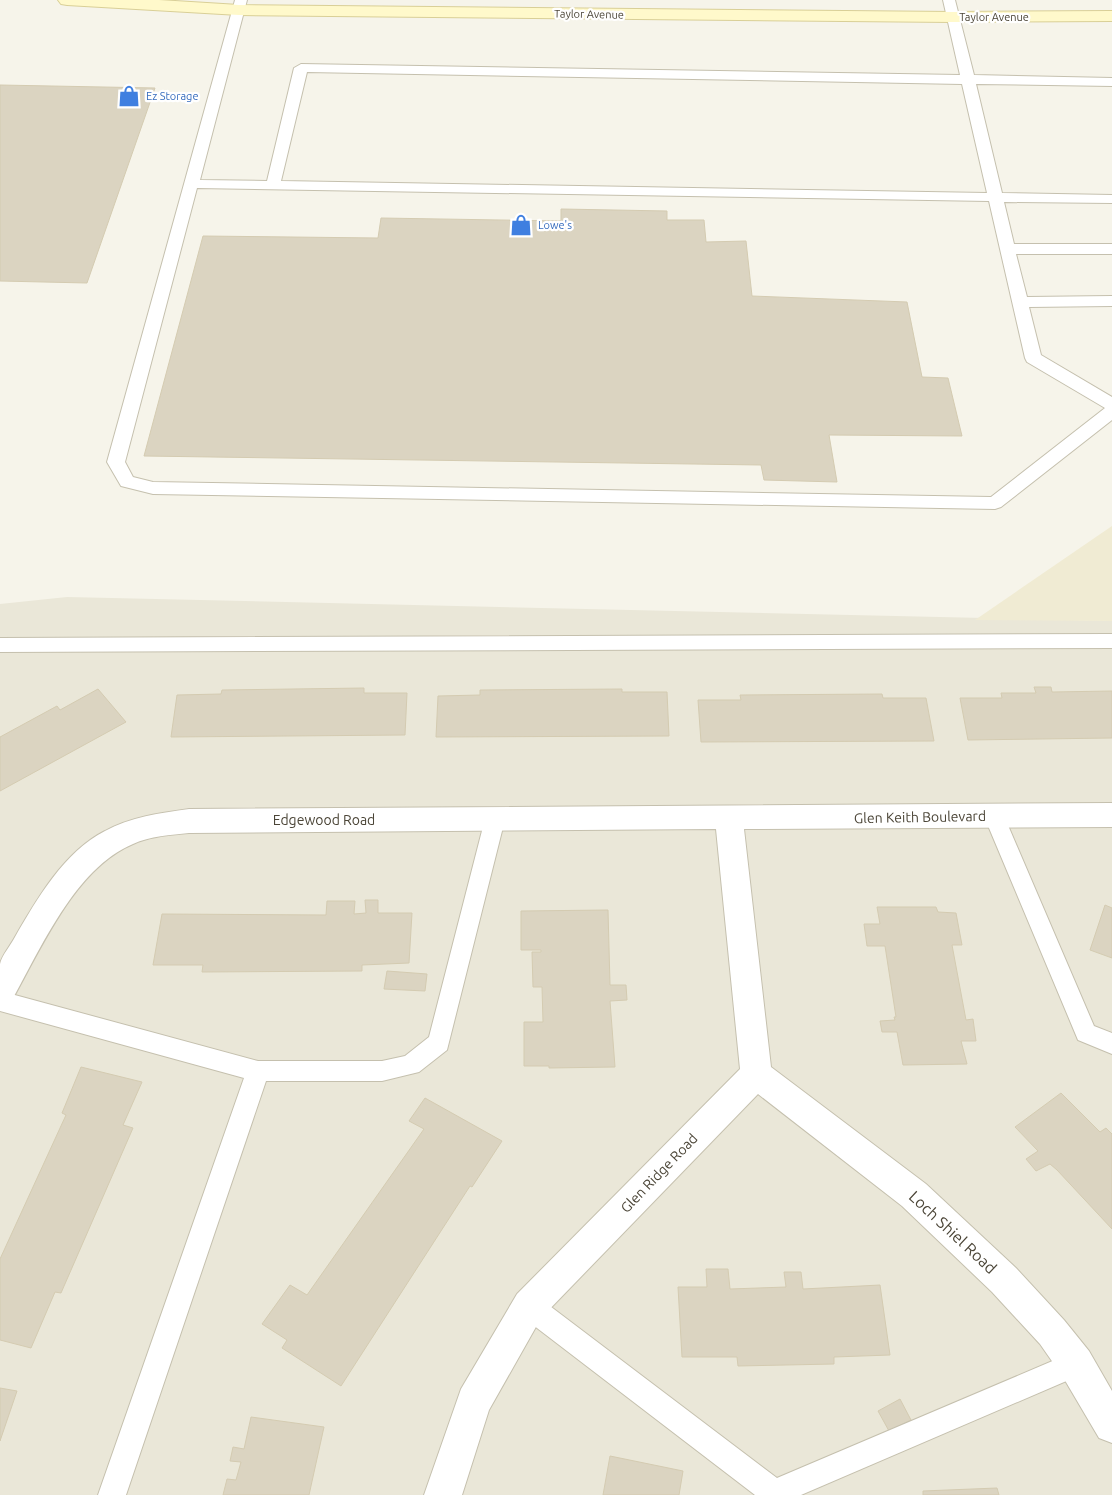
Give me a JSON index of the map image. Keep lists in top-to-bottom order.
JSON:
{
  "streets": {
    "main road": ["Taylor Avenue"],
    "street": [
      "Glen Keith Boulevard",
      "Edgewood Road",
      "Glen Ridge Road",
      "Loch Shiel Road"
    ]
  },
  "crossings": [
    ["Glen Keith Boulevard", "Edgewood Road"],
    ["Glen Ridge Road", "Loch Shiel Road"]
  ],
  "places": {
    "shop": ["Ez Storage", "Lowe's"]
  }
}
